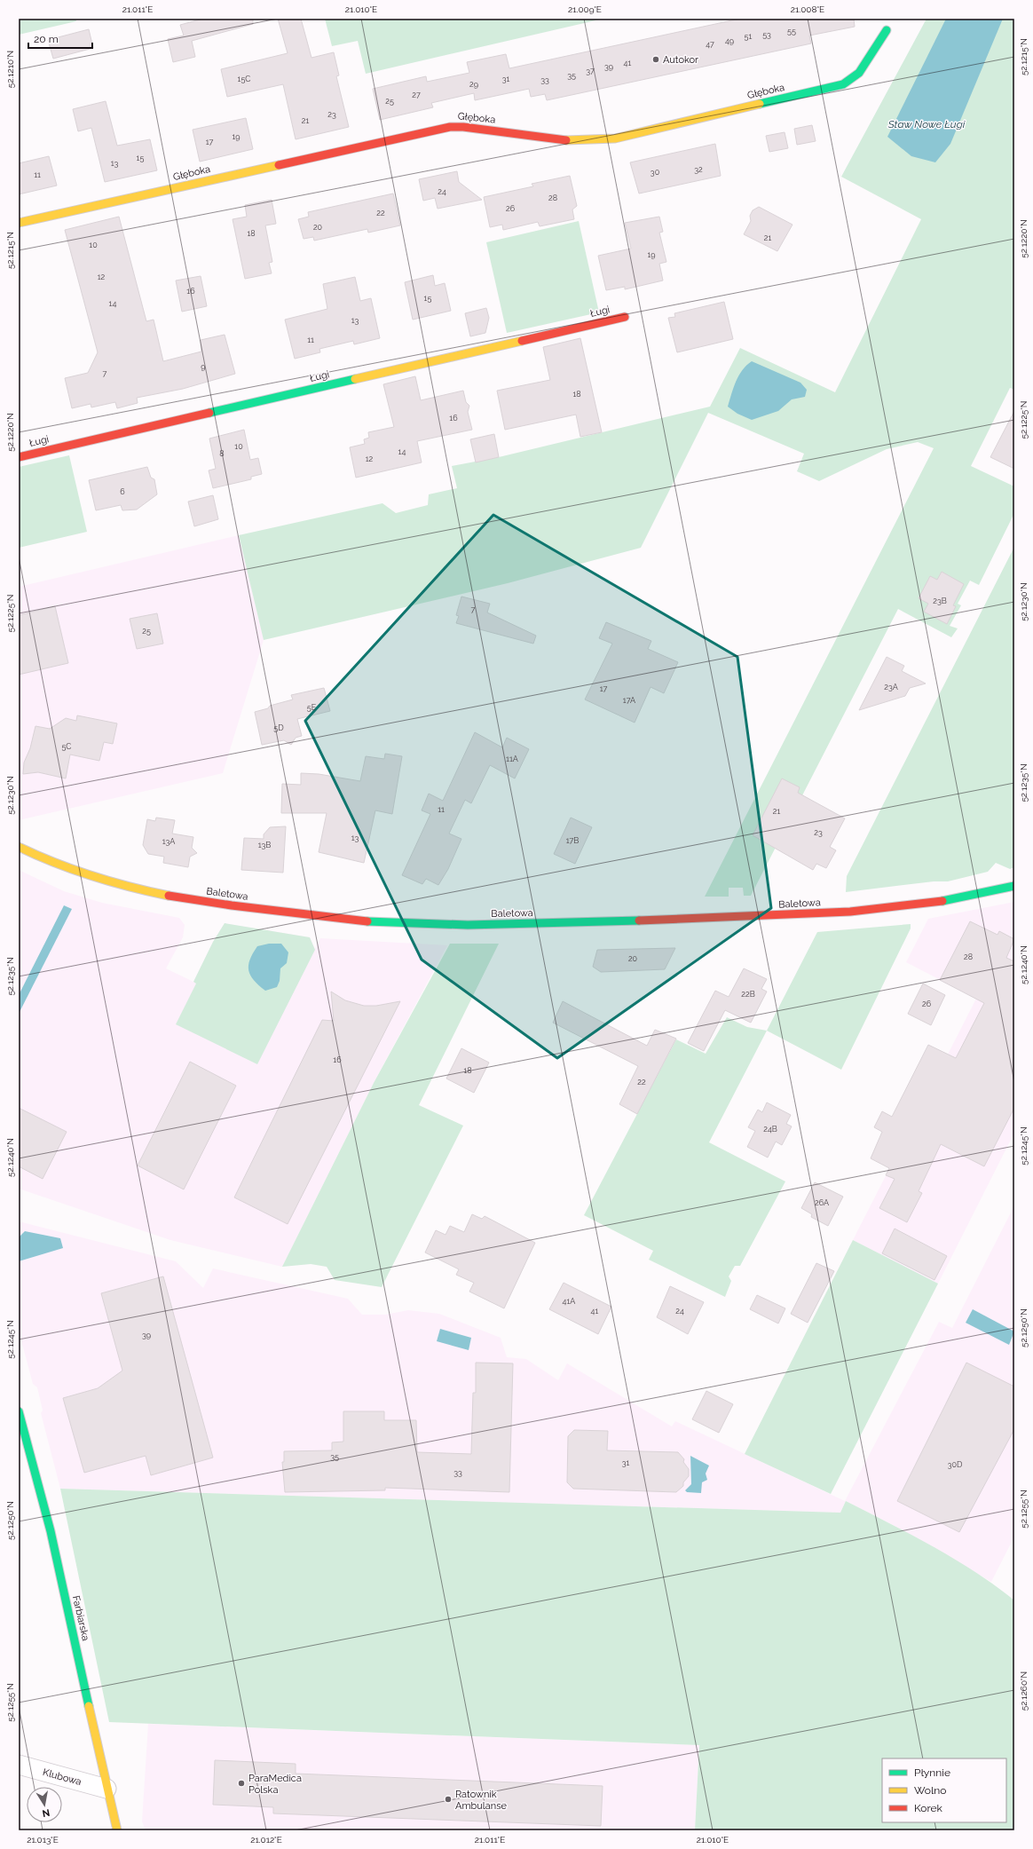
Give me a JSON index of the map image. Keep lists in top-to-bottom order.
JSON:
{
  "streets": {
    "street": [
      "Głęboka",
      "Ługi",
      "Baletowa",
      "Farbiarska",
      "Klubowa"
    ]
  },
  "crossings": [
    ["Farbiarska", "Klubowa"]
  ],
  "water": ["Staw Nowe Ługi"],
  "places": ["Autokor", "ParaMedica Polska", "Ratownik Ambulanse"],
  "house_numbers": [
    "55",
    "53",
    "51",
    "49",
    "47",
    "41",
    "39",
    "37",
    "35",
    "15C",
    "31",
    "33",
    "29",
    "27",
    "25",
    "23",
    "21",
    "19",
    "17",
    "15",
    "13",
    "32",
    "30",
    "11",
    "24",
    "28",
    "26",
    "22",
    "20",
    "18",
    "21",
    "10",
    "19",
    "12",
    "16",
    "15",
    "14",
    "13",
    "11",
    "9",
    "7",
    "18",
    "16",
    "10",
    "14",
    "8",
    "12",
    "6",
    "23B",
    "7",
    "25",
    "23A",
    "17",
    "17A",
    "5E",
    "5D",
    "5C",
    "11A",
    "11",
    "21",
    "23",
    "13",
    "17B",
    "13A",
    "13B",
    "28",
    "20",
    "22B",
    "26",
    "16",
    "18",
    "22",
    "24B",
    "26A",
    "41A",
    "41",
    "24",
    "39",
    "35",
    "31",
    "30D",
    "33"
  ],
  "legend": ["Płynnie", "Wolno", "Korek"],
  "scale_bar": "20 m",
  "north": "bottom",
  "coordinates": [
    "21.011°E",
    "21.010°E",
    "21.009°E",
    "21.008°E",
    "52.1215°N",
    "52.1210°N",
    "52.1220°N",
    "52.1225°N",
    "52.1230°N",
    "52.1235°N",
    "52.1240°N",
    "52.1245°N",
    "52.1250°N",
    "52.1255°N",
    "52.1260°N",
    "21.013°E",
    "21.012°E"
  ]
}
